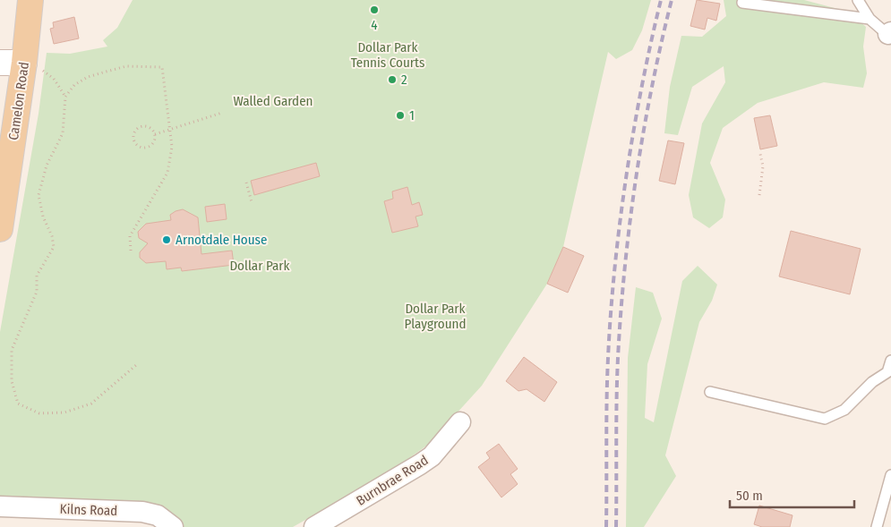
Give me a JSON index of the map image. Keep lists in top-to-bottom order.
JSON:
{
  "streets": {
    "main road": ["Camelon Road"],
    "street": ["Burnbrae Road", "Kilns Road"]
  },
  "parks": [
    "Dollar Park Tennis Courts",
    "Walled Garden",
    "Dollar Park",
    "Dollar Park Playground"
  ],
  "places": [
    "4",
    "2",
    "1",
    "Arnotdale House"
  ],
  "scale_bar": "50 m"
}
